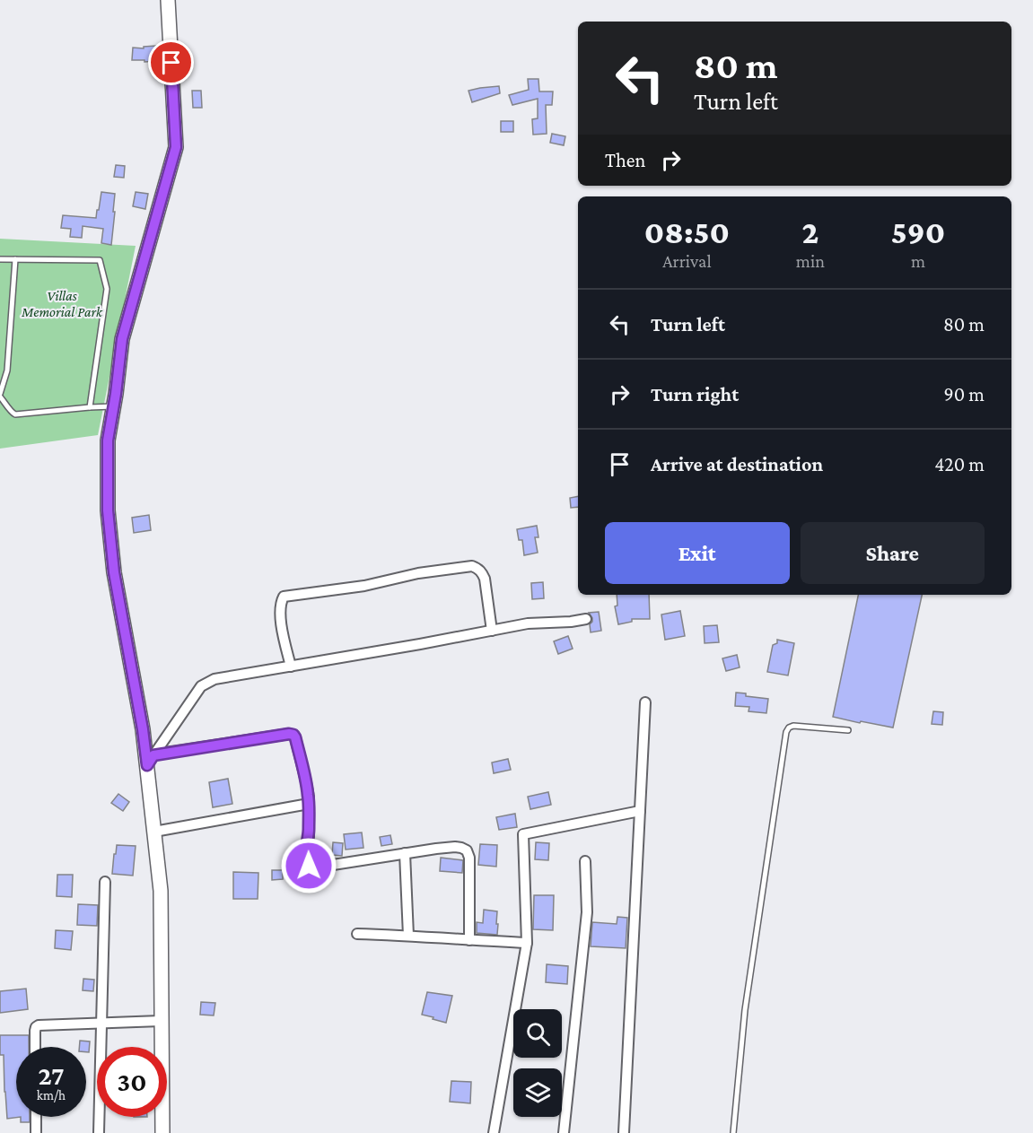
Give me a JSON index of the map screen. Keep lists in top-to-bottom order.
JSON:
{
  "parks": ["Villas Memorial Park"],
  "page": {
    "turn": ["80 m", "Turn left"],
    "then": "Then",
    "eta": [
      "08:50",
      "Arrival",
      "2",
      "min",
      "590",
      "m"
    ],
    "list": [
      {
        "name": "Turn left",
        "value": "80 m"
      },
      {
        "name": "Turn right",
        "value": "90 m"
      },
      {
        "name": "Arrive at destination",
        "value": "420 m"
      }
    ],
    "buttons": ["Exit", "Share"],
    "speed": "27 km/h",
    "limit": "30"
  }
}
